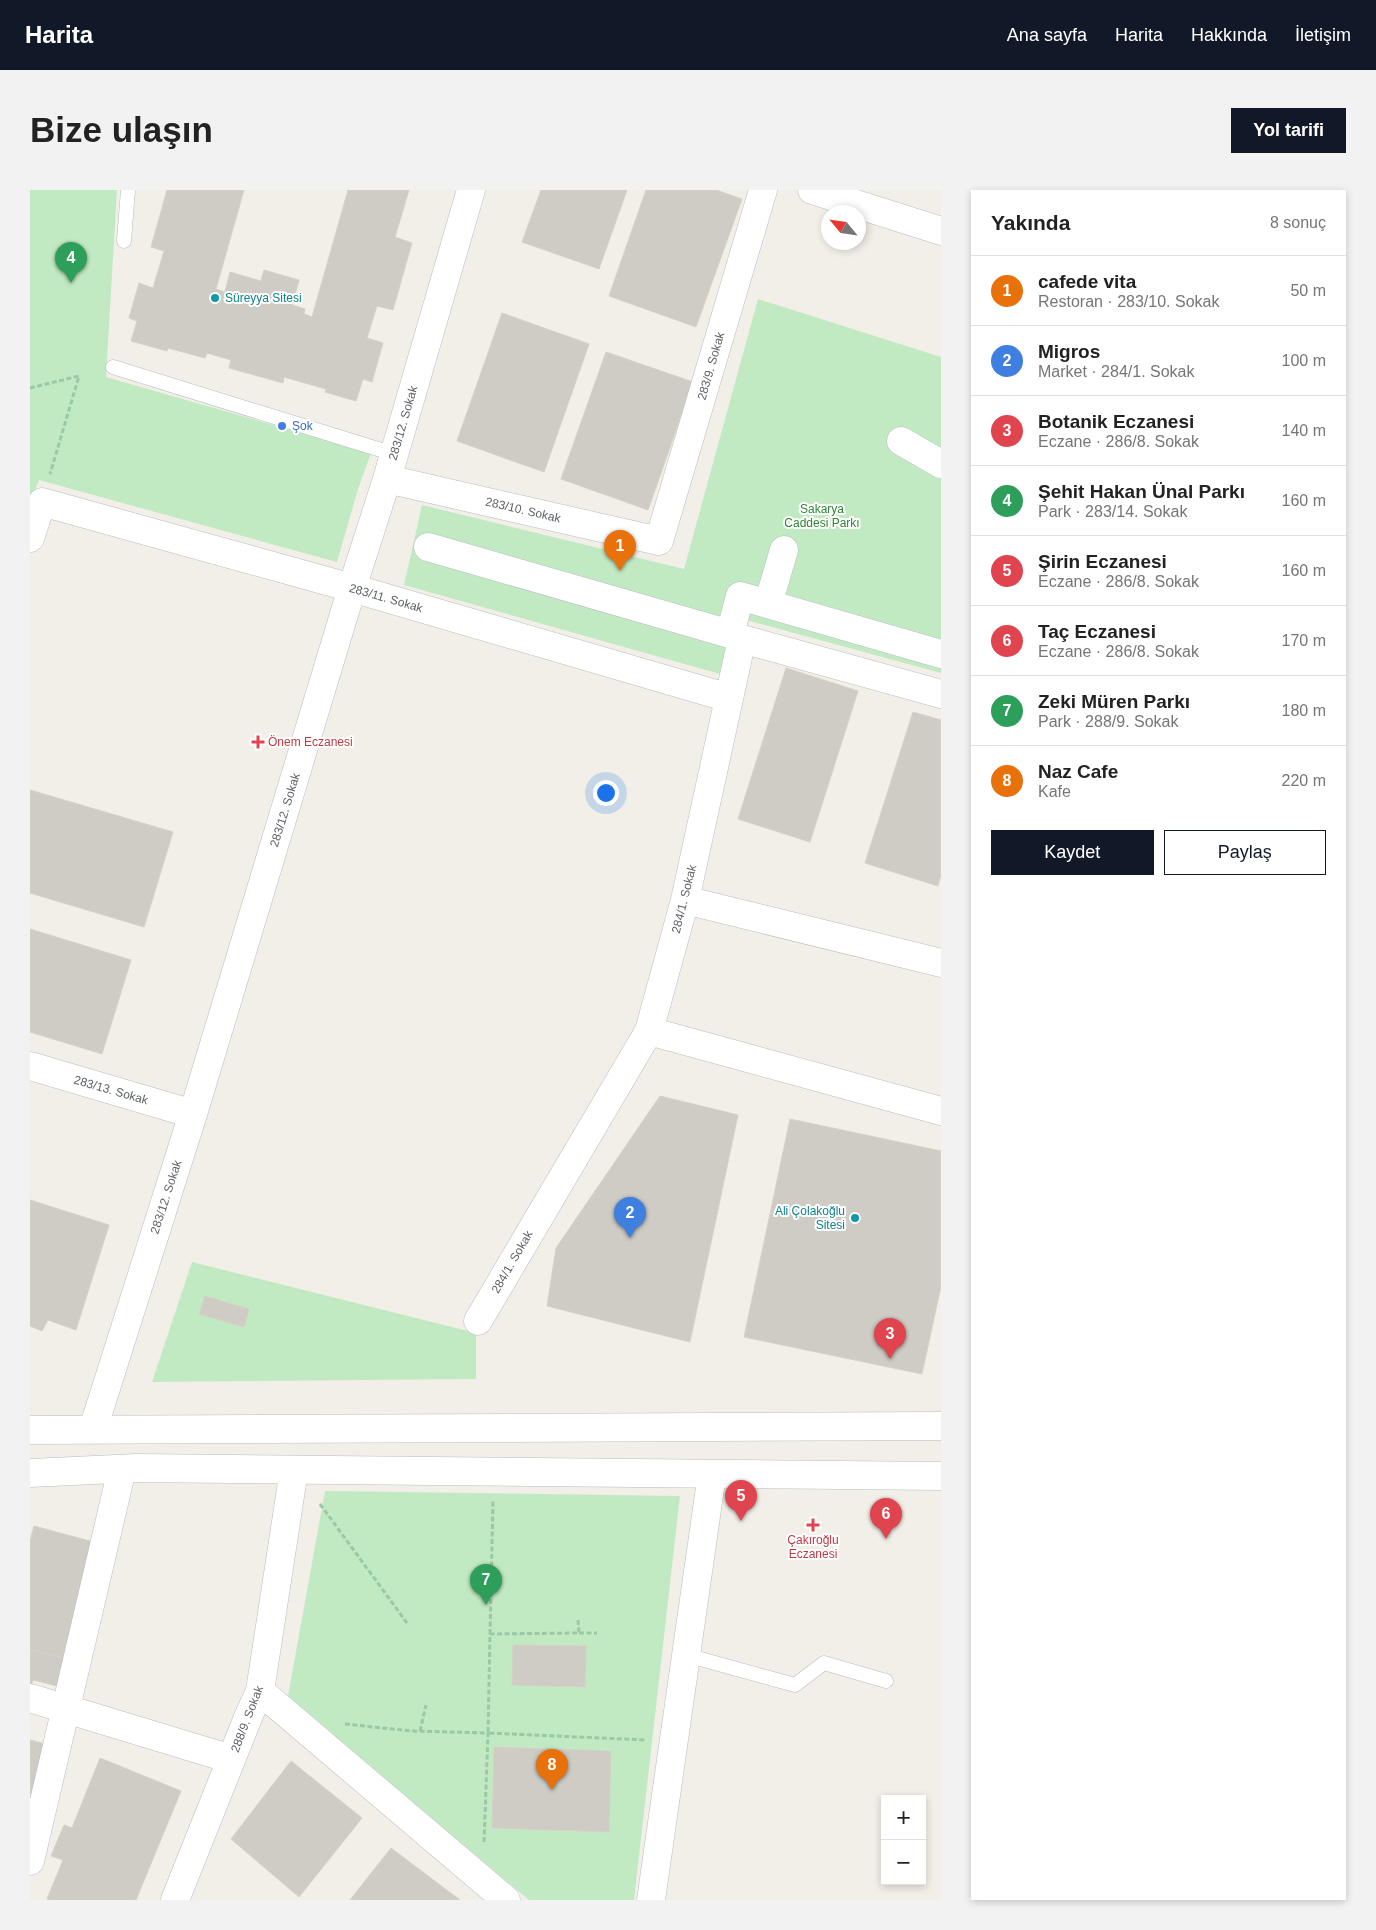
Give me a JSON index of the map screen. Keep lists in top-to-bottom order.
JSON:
{
  "streets": {
    "street": [
      "283/9. Sokak",
      "283/12. Sokak",
      "283/10. Sokak",
      "283/11. Sokak",
      "284/1. Sokak",
      "283/13. Sokak",
      "288/9. Sokak"
    ]
  },
  "crossings": [
    ["283/9. Sokak", "283/10. Sokak"],
    ["283/12. Sokak", "283/10. Sokak"],
    ["283/12. Sokak", "283/11. Sokak"],
    ["283/12. Sokak", "283/13. Sokak"],
    ["283/11. Sokak", "284/1. Sokak"]
  ],
  "parks": ["Sakarya Caddesi Parkı"],
  "places": {
    "other": ["Süreyya Sitesi", "Şok", "Ali Çolakoğlu Sitesi"],
    "health": ["Önem Eczanesi", "Çakıroğlu Eczanesi"]
  },
  "north": "top left",
  "page": {
    "header": "Harita",
    "nav": [
      "Ana sayfa",
      "Harita",
      "Hakkında",
      "İletişim"
    ],
    "buttons": [
      "Yol tarifi",
      ["Kaydet", "Paylaş"]
    ],
    "title": "Bize ulaşın",
    "heading": ["Yakında", "8 sonuç"],
    "pins": [
      "4",
      "1",
      "2",
      "3",
      "5",
      "6",
      "7",
      "8"
    ],
    "list": [
      {
        "mark": "1",
        "name": "cafede vita",
        "note": "Restoran · 283/10. Sokak",
        "value": "50 m"
      },
      {
        "mark": "2",
        "name": "Migros",
        "note": "Market · 284/1. Sokak",
        "value": "100 m"
      },
      {
        "mark": "3",
        "name": "Botanik Eczanesi",
        "note": "Eczane · 286/8. Sokak",
        "value": "140 m"
      },
      {
        "mark": "4",
        "name": "Şehit Hakan Ünal Parkı",
        "note": "Park · 283/14. Sokak",
        "value": "160 m"
      },
      {
        "mark": "5",
        "name": "Şirin Eczanesi",
        "note": "Eczane · 286/8. Sokak",
        "value": "160 m"
      },
      {
        "mark": "6",
        "name": "Taç Eczanesi",
        "note": "Eczane · 286/8. Sokak",
        "value": "170 m"
      },
      {
        "mark": "7",
        "name": "Zeki Müren Parkı",
        "note": "Park · 288/9. Sokak",
        "value": "180 m"
      },
      {
        "mark": "8",
        "name": "Naz Cafe",
        "note": "Kafe",
        "value": "220 m"
      }
    ],
    "map_buttons": ["+", "−"]
  }
}
